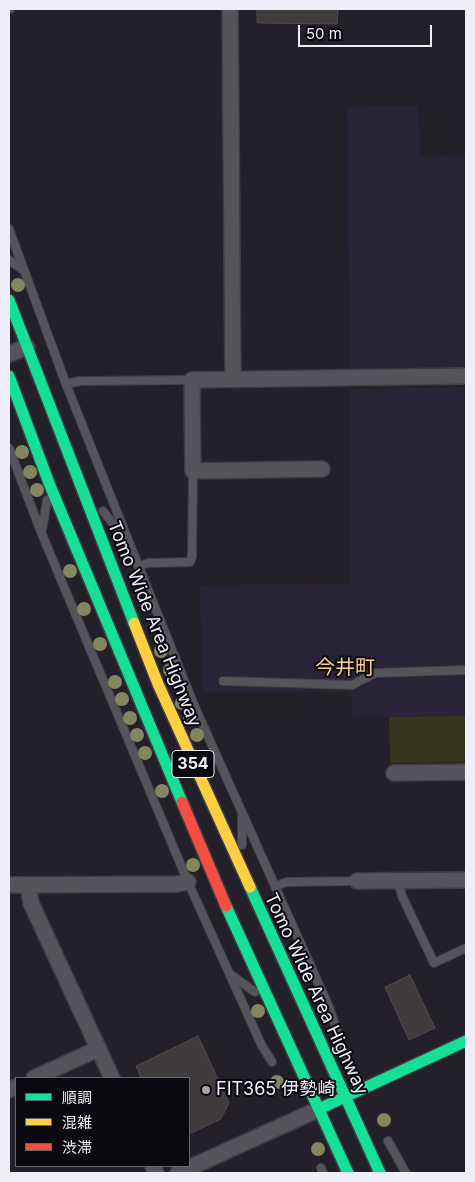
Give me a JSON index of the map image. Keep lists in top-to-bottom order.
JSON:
{
  "streets": {
    "main road": ["Tomo Wide Area Highway", "354"]
  },
  "districts": ["今井町"],
  "places": ["FIT365 伊勢崎"],
  "legend": ["順調", "混雑", "渋滞"],
  "scale_bar": "50 m"
}
